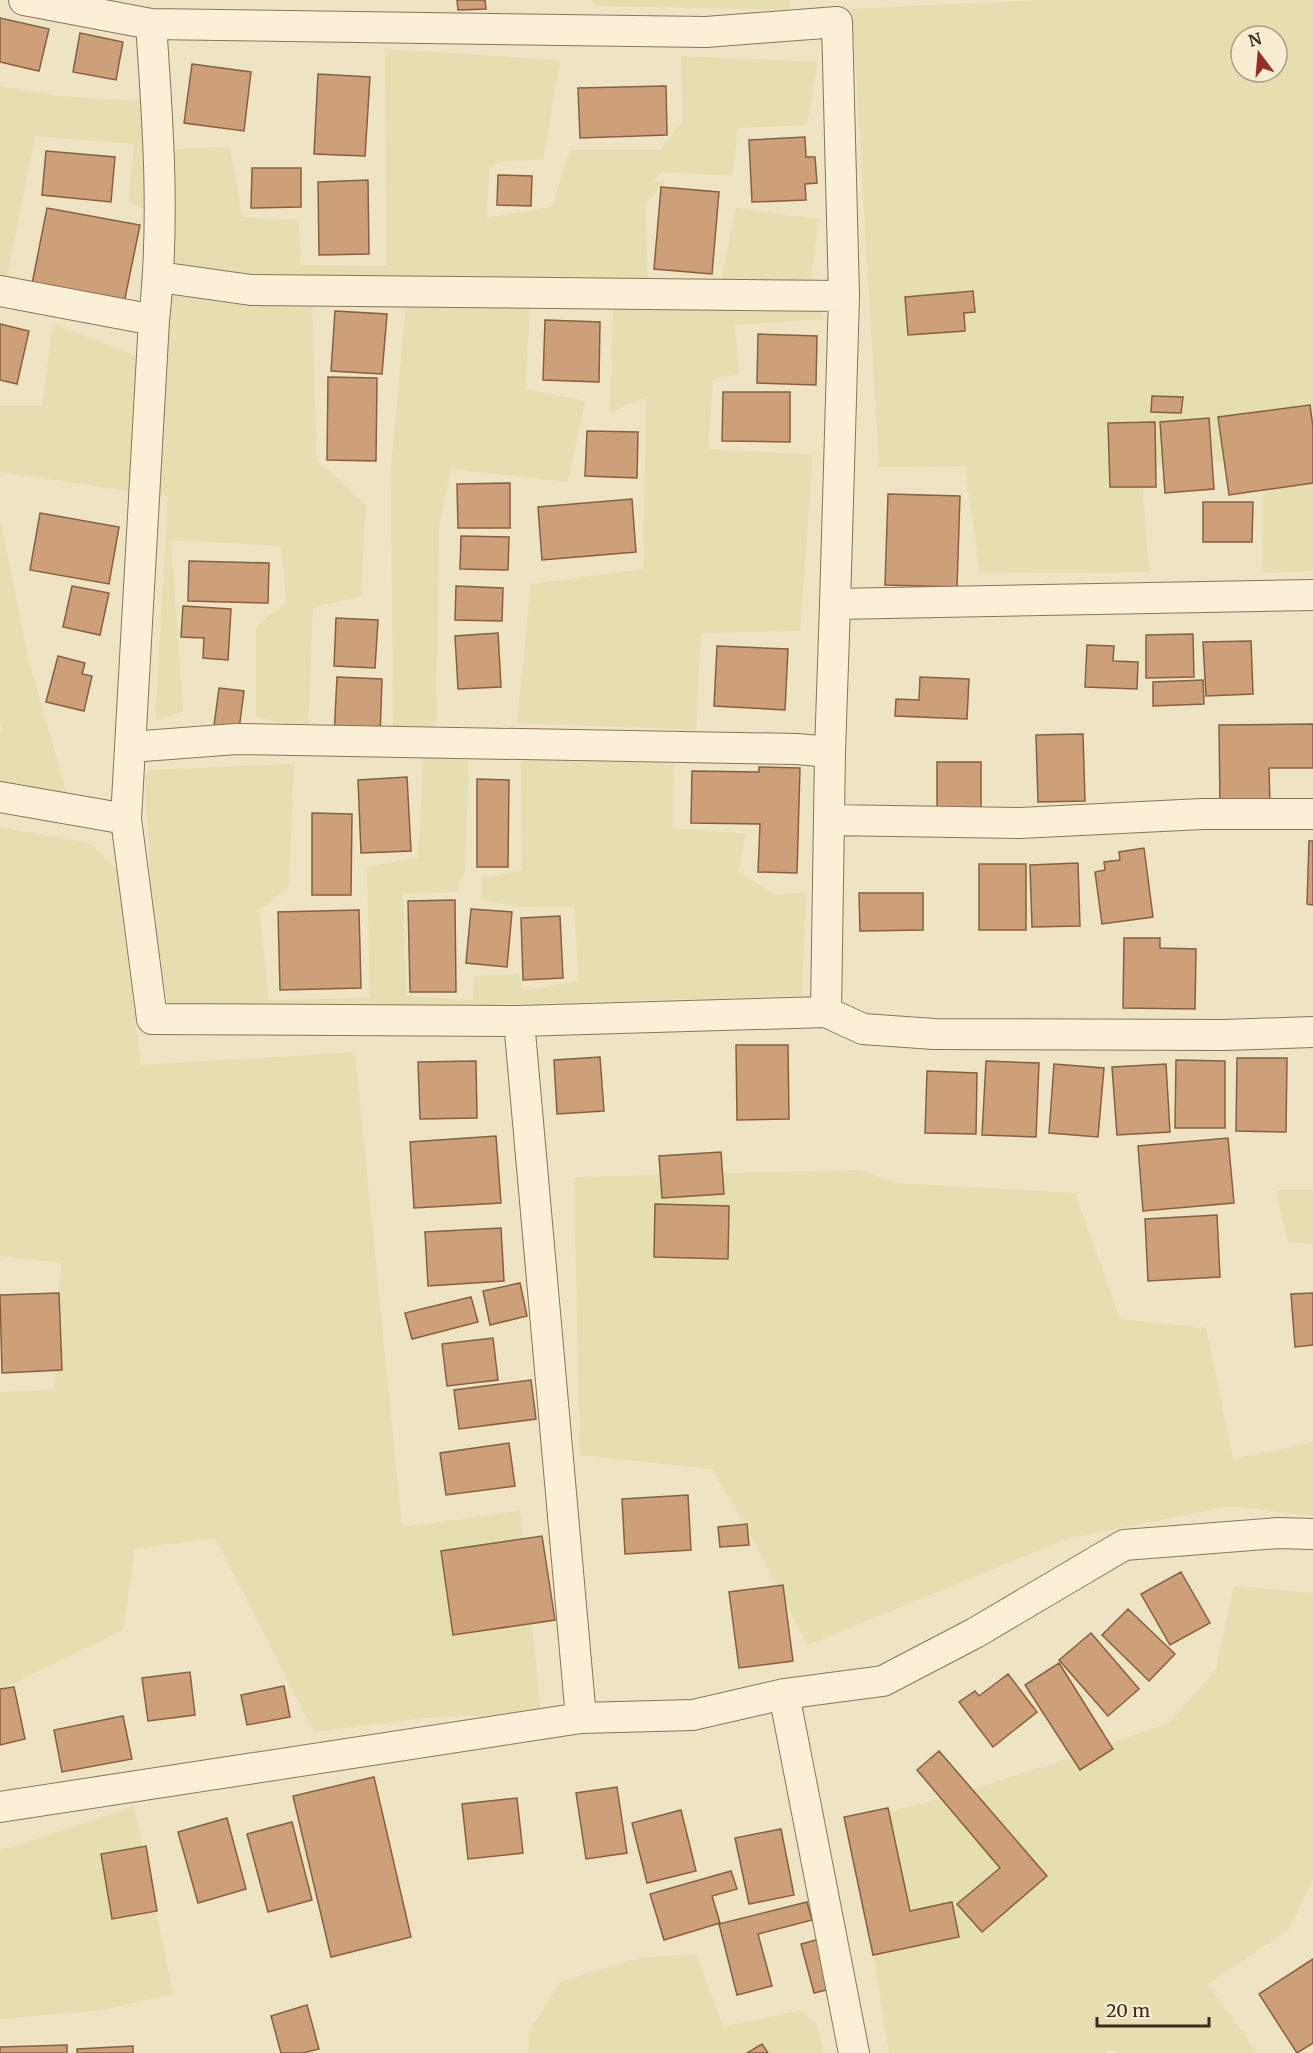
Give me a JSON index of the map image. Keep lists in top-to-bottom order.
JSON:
{
  "scale_bar": "20 m",
  "north": "top"
}
